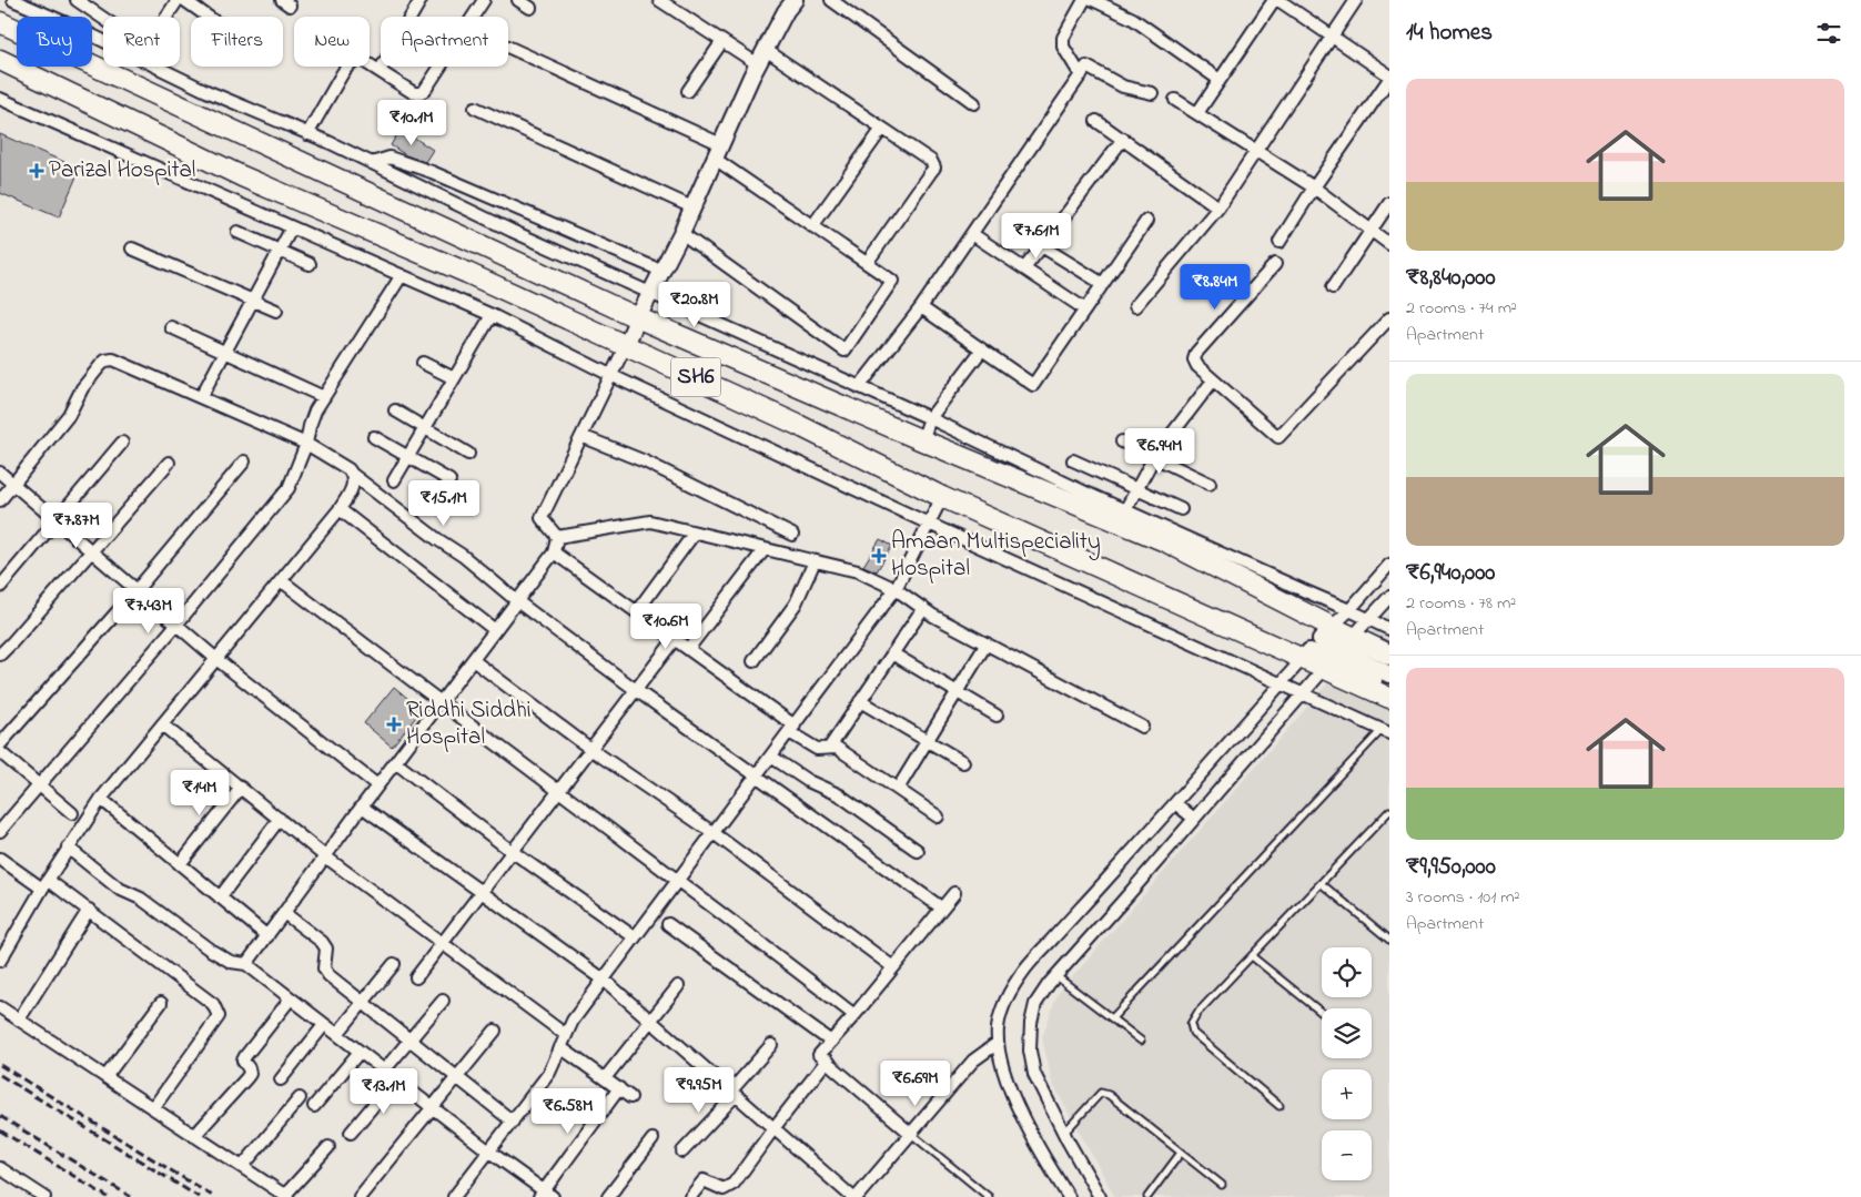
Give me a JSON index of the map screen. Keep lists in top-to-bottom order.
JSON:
{
  "streets": {
    "highway": ["SH6"]
  },
  "places": {
    "health": ["Parizal Hospital", "Amaan Multispeciality Hospital", "Riddhi Siddhi Hospital"]
  },
  "page": {
    "heading": "14 homes",
    "chip": [
      "Buy",
      "Rent",
      "Filters",
      "New",
      "Apartment"
    ],
    "list": [
      {
        "name": "₹8,840,000",
        "note": "2 rooms · 74 m² · Apartment"
      },
      {
        "name": "₹6,940,000",
        "note": "2 rooms · 78 m² · Apartment"
      },
      {
        "name": "₹9,950,000",
        "note": "3 rooms · 101 m² · Apartment"
      }
    ],
    "price": [
      "₹10.1M",
      "₹7.61M",
      "₹8.84M",
      "₹20.8M",
      "₹6.94M",
      "₹15.1M",
      "₹7.87M",
      "₹7.43M",
      "₹10.6M",
      "₹14M",
      "₹6.69M",
      "₹9.95M",
      "₹13.1M",
      "₹6.58M"
    ],
    "map_buttons": ["+", "−"]
  }
}
